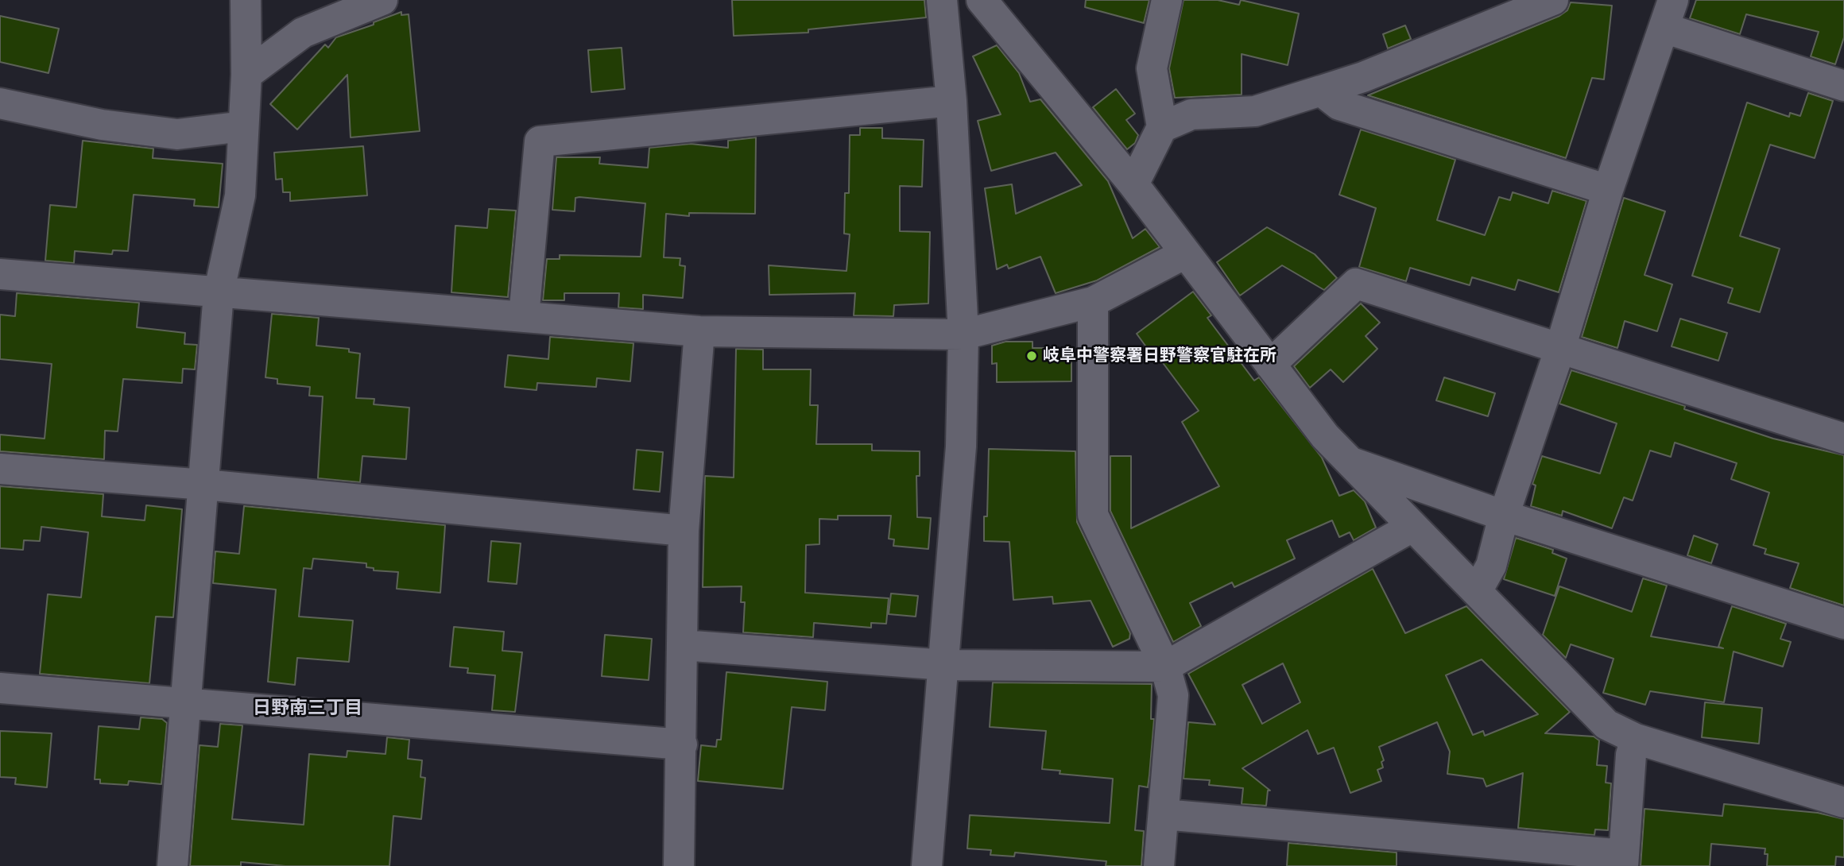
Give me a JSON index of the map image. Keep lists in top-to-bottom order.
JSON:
{
  "districts": ["日野南三丁目"],
  "places": ["岐阜中警察署日野警察官駐在所"]
}
